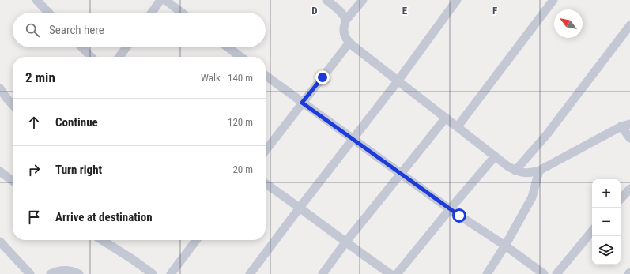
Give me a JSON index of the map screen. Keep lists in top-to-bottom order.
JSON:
{
  "north": "top left",
  "page": {
    "search": "Search here",
    "heading": ["2 min", "Walk · 140 m"],
    "list": [
      ["Continue", "120 m"],
      ["Turn right", "20 m"],
      "Arrive at destination"
    ],
    "map_buttons": ["+", "−"]
  },
  "grid": {
    "columns": ["D", "E", "F"]
  }
}
